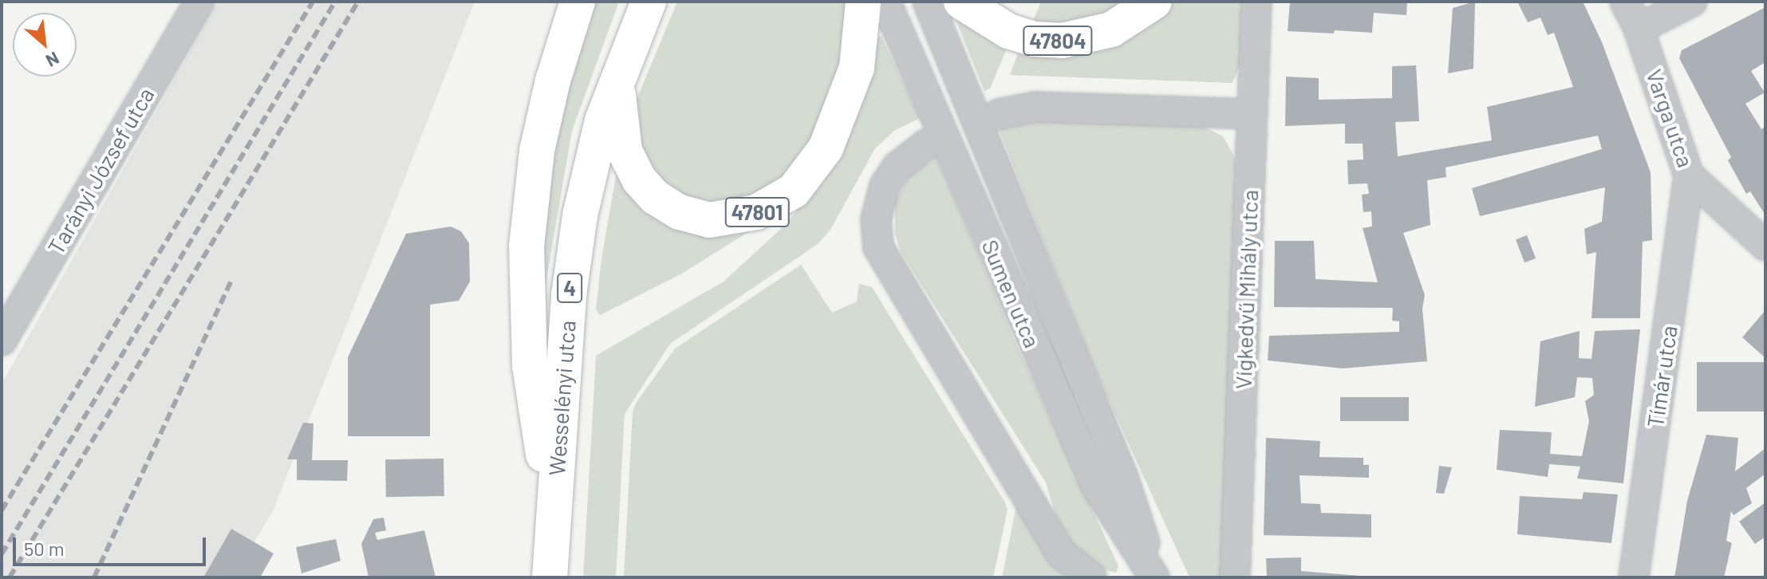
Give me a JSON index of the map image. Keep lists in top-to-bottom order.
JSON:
{
  "streets": {
    "main road": [
      "47804",
      "47801",
      "4",
      "Wesselényi utca"
    ],
    "street": [
      "Varga utca",
      "Tarányi József utca",
      "Vígkedvű Mihály utca",
      "Sumen utca",
      "Tímár utca"
    ]
  },
  "crossings": [
    ["Varga utca", "Tímár utca"],
    ["47801", "Wesselényi utca"]
  ],
  "scale_bar": "50 m",
  "north": "bottom right"
}
